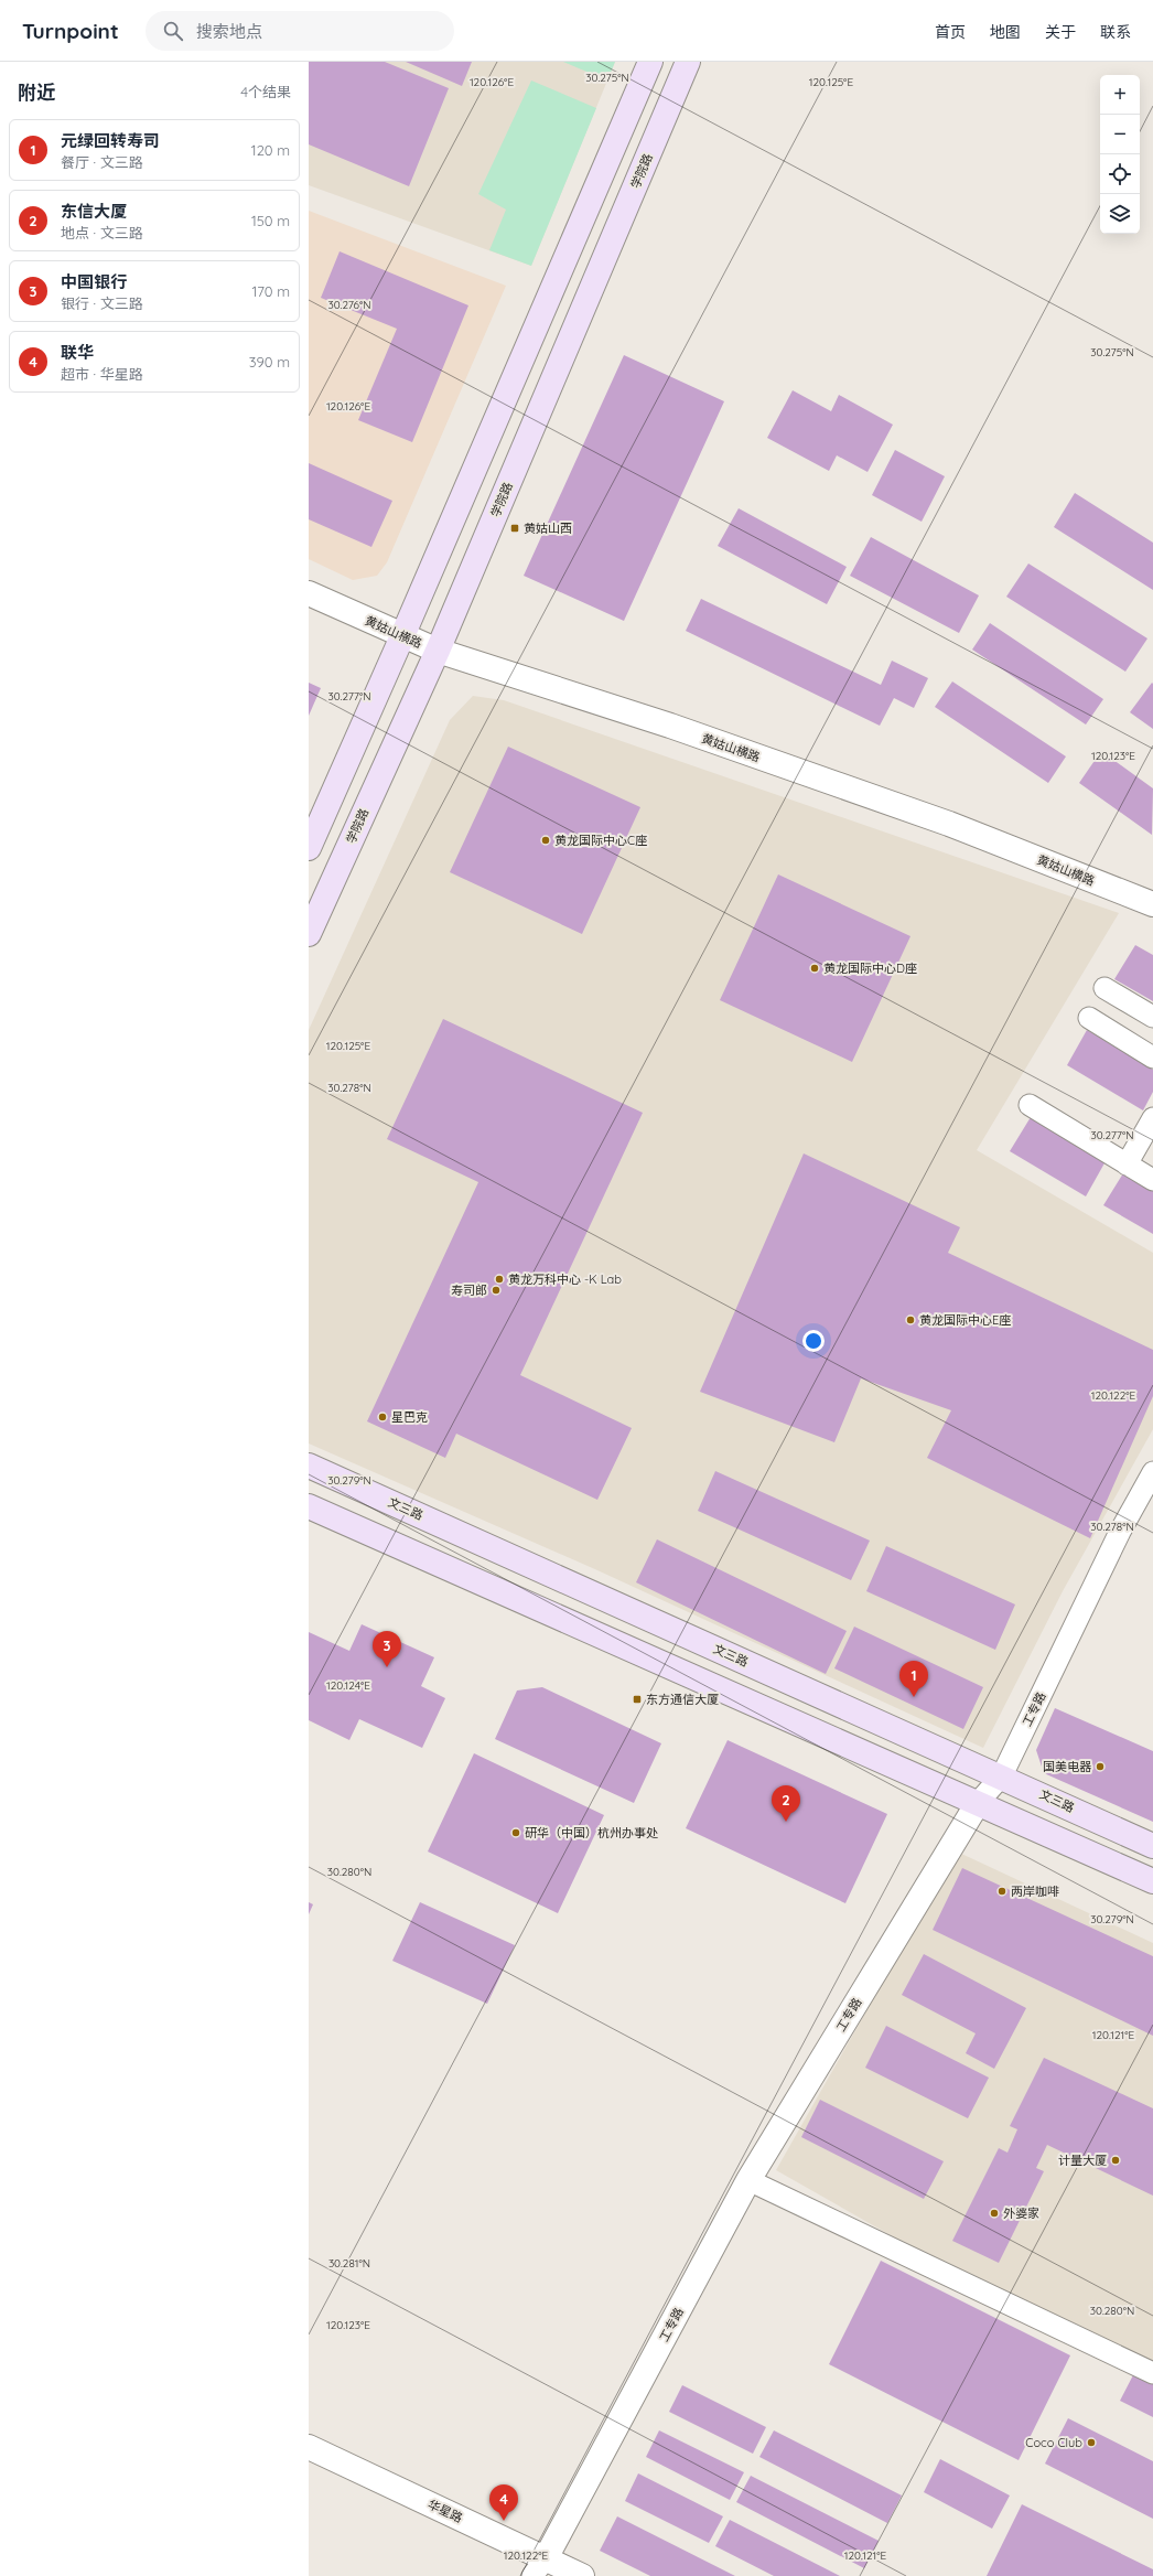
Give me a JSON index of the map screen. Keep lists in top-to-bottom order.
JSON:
{
  "streets": {
    "main road": ["学院路", "文三路"],
    "street": ["黄姑山横路", "工专路", "华星路"]
  },
  "crossings": [
    ["学院路", "黄姑山横路"],
    ["文三路", "工专路"],
    ["工专路", "华星路"]
  ],
  "places": {
    "transit": ["黄姑山西", "东方通信大厦"],
    "other": [
      "黄龙国际中心C座",
      "黄龙国际中心D座",
      "黄龙万科中心 -K Lab",
      "寿司郎",
      "黄龙国际中心E座",
      "星巴克",
      "国美电器",
      "研华（中国）杭州办事处",
      "两岸咖啡",
      "计量大厦",
      "外婆家",
      "Coco Club"
    ]
  },
  "page": {
    "header": "Turnpoint",
    "search": "搜索地点",
    "nav": [
      "首页",
      "地图",
      "关于",
      "联系"
    ],
    "heading": ["附近", "4个结果"],
    "map_buttons": ["+", "−"],
    "list": [
      {
        "mark": "1",
        "name": "元绿回转寿司",
        "note": "餐厅 · 文三路",
        "value": "120 m"
      },
      {
        "mark": "2",
        "name": "东信大厦",
        "note": "地点 · 文三路",
        "value": "150 m"
      },
      {
        "mark": "3",
        "name": "中国银行",
        "note": "银行 · 文三路",
        "value": "170 m"
      },
      {
        "mark": "4",
        "name": "联华",
        "note": "超市 · 华星路",
        "value": "390 m"
      }
    ],
    "pins": [
      "3",
      "1",
      "2",
      "4"
    ]
  },
  "coordinates": [
    "30.275°N",
    "120.126°E",
    "120.125°E",
    "30.276°N",
    "30.277°N",
    "120.123°E",
    "30.278°N",
    "120.122°E",
    "30.279°N",
    "120.124°E",
    "30.280°N",
    "120.121°E",
    "30.281°N"
  ]
}
